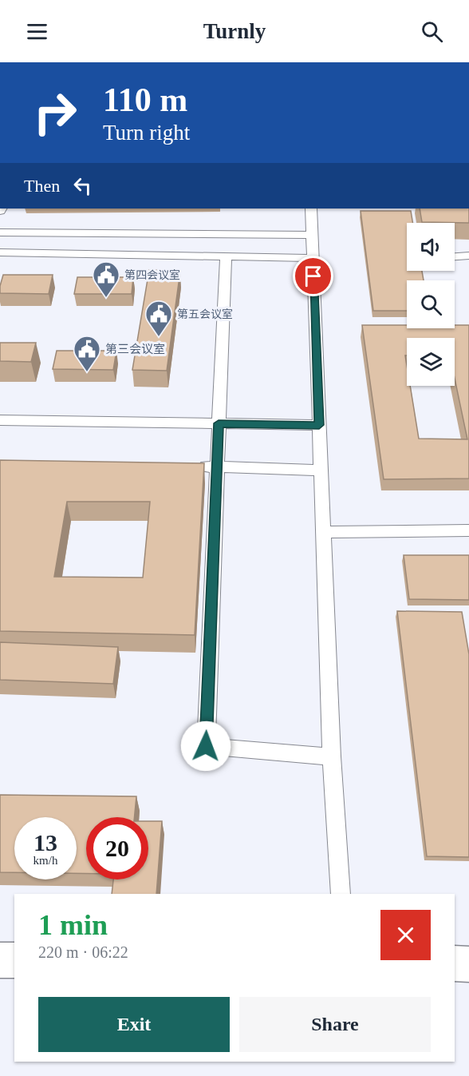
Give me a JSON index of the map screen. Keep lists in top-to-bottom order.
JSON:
{
  "places": {
    "public building": ["第四会议室", "第五会议室", "第三会议室"]
  },
  "page": {
    "header": "Turnly",
    "turn": ["110 m", "Turn right"],
    "then": "Then",
    "speed": "13 km/h",
    "limit": "20",
    "heading": ["1 min", "220 m · 06:22"],
    "buttons": ["Exit", "Share"]
  }
}
